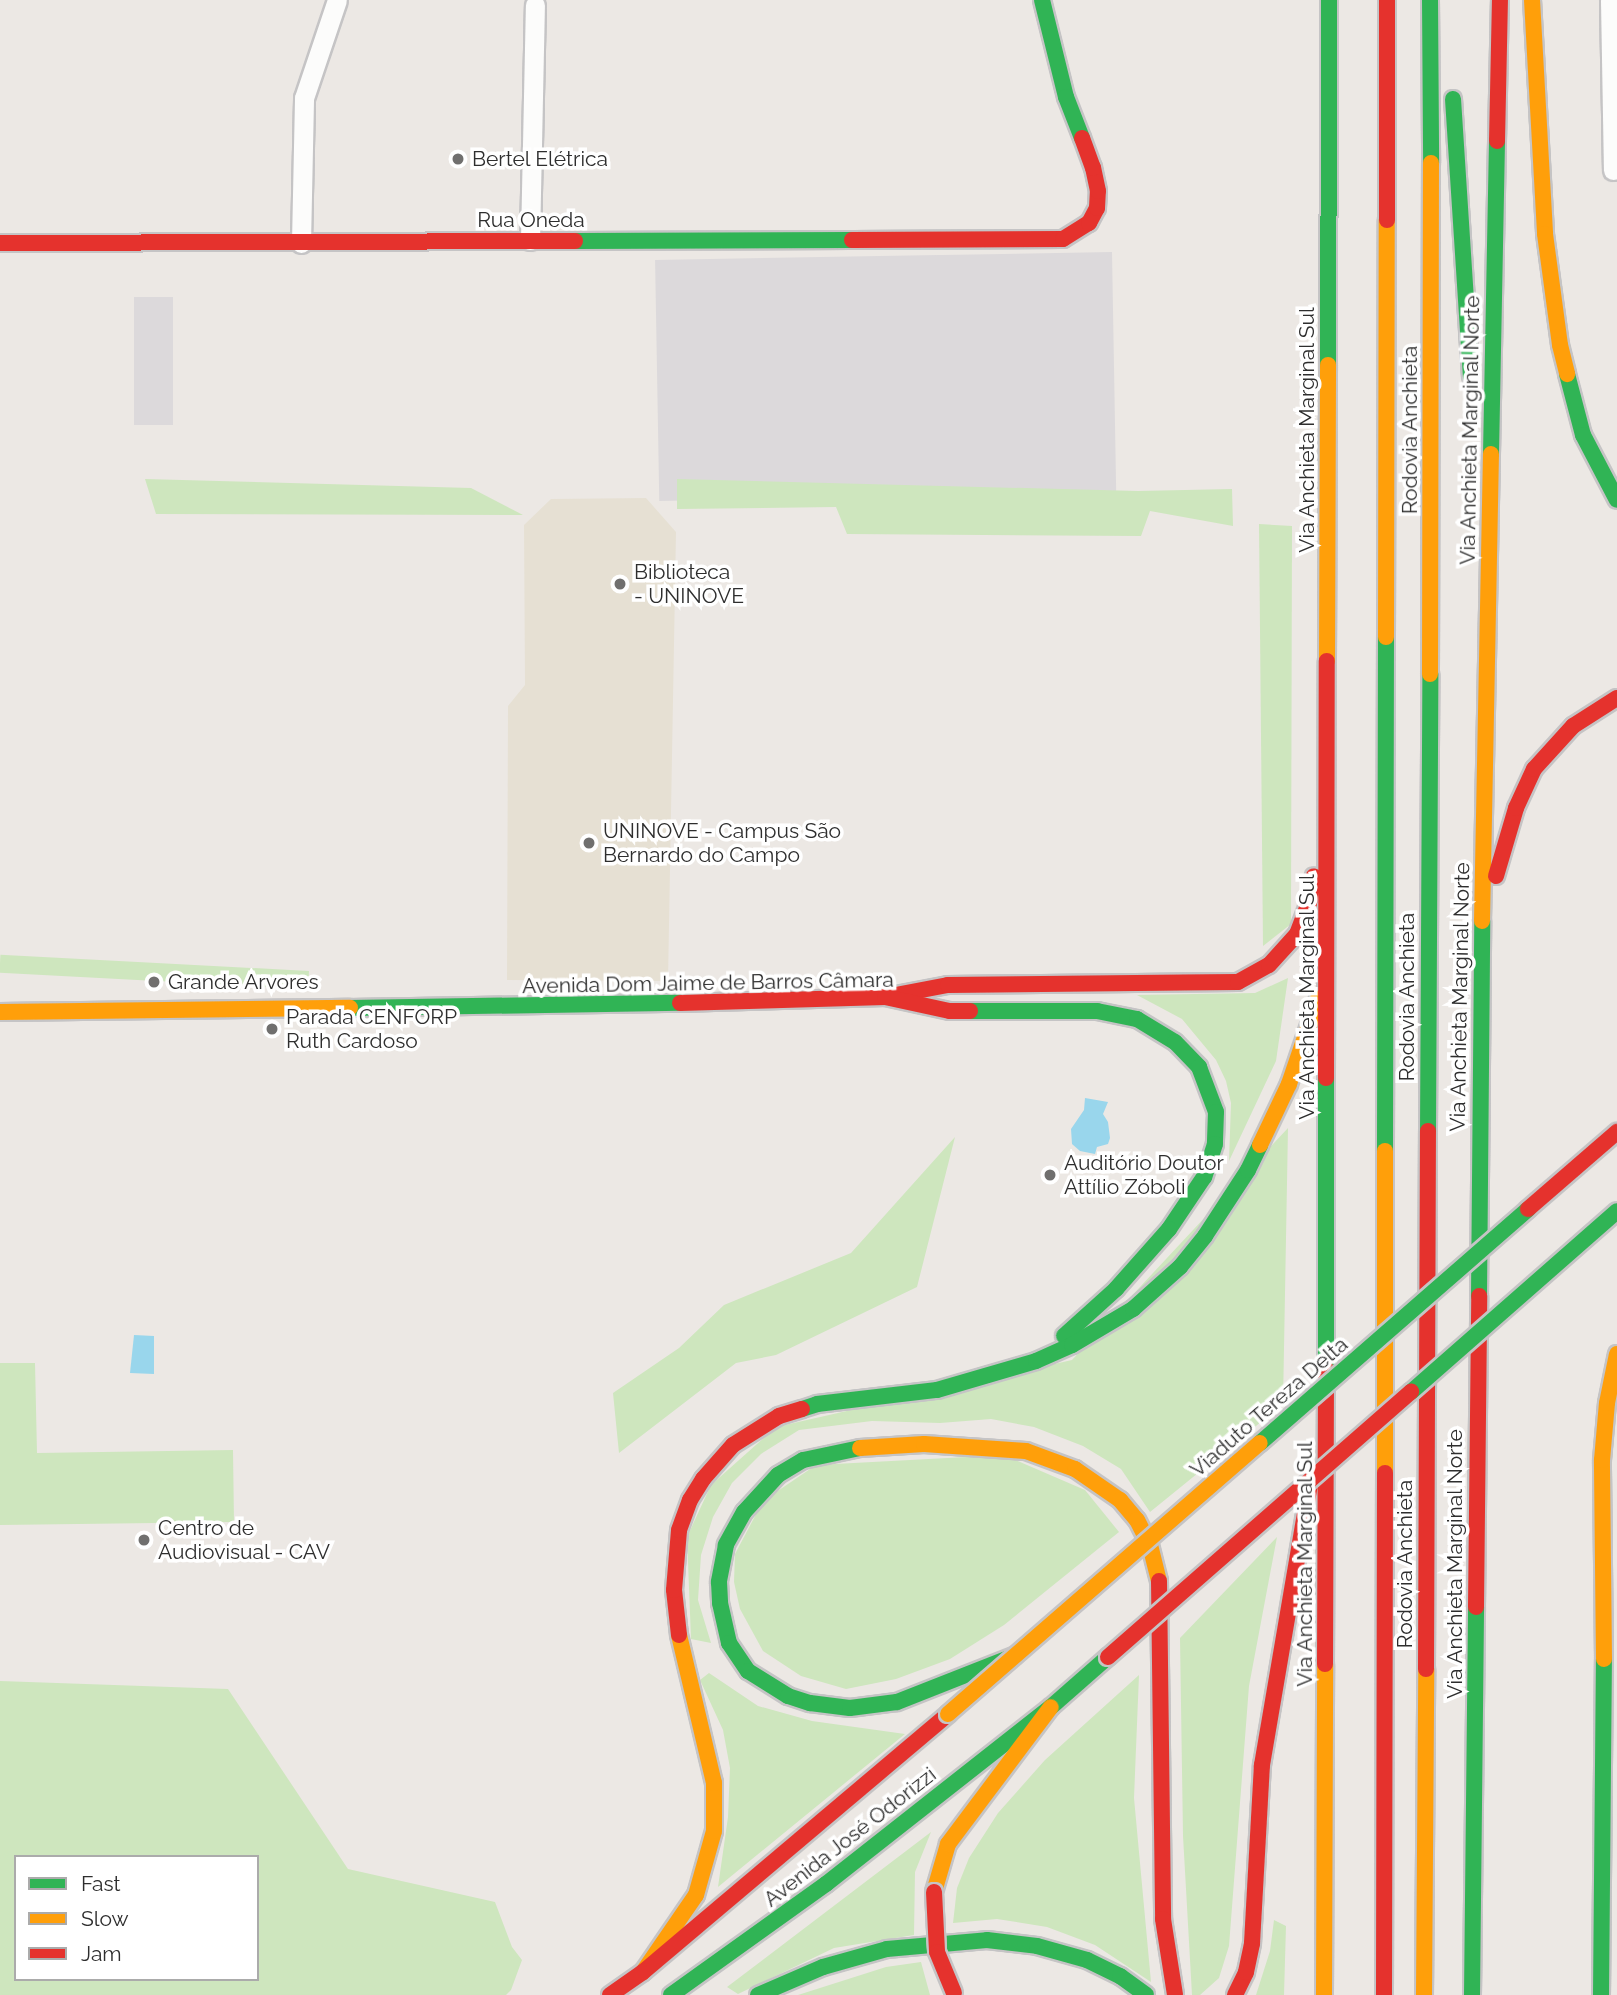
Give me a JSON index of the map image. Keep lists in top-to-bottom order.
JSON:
{
  "streets": {
    "main road": [
      "Rua Oneda",
      "Via Anchieta Marginal Sul",
      "Rodovia Anchieta",
      "Via Anchieta Marginal Norte",
      "Avenida Dom Jaime de Barros Câmara",
      "Viaduto Tereza Delta",
      "Avenida José Odorizzi"
    ]
  },
  "crossings": [
    ["Viaduto Tereza Delta", "Avenida José Odorizzi"]
  ],
  "places": [
    "Bertel Elétrica",
    "Biblioteca - UNINOVE",
    "UNINOVE - Campus São Bernardo do Campo",
    "Grande Arvores",
    "Parada CENFORP Ruth Cardoso",
    "Auditório Doutor Attílio Zóboli",
    "Centro de Audiovisual - CAV"
  ],
  "legend": ["Fast", "Slow", "Jam"]
}
